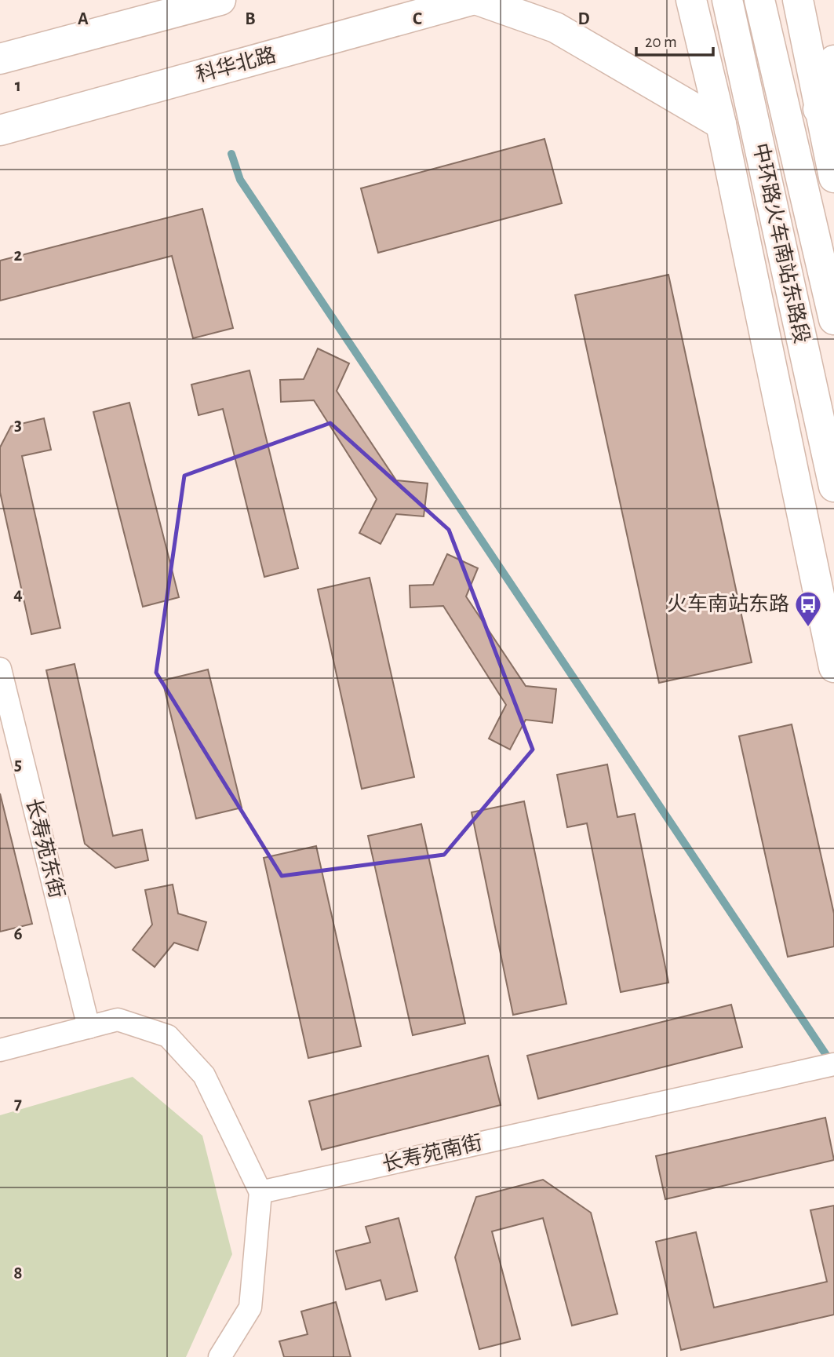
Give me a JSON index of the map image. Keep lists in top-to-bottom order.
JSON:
{
  "streets": {
    "main road": ["科华北路", "中环路火车南站东路段"],
    "street": ["长寿苑东街", "长寿苑南街"]
  },
  "places": {
    "bus stop": ["火车南站东路"]
  },
  "scale_bar": "20 m",
  "grid": {
    "columns": [
      "A",
      "B",
      "C",
      "D"
    ],
    "rows": [
      "1",
      "2",
      "3",
      "4",
      "5",
      "6",
      "7",
      "8"
    ]
  }
}
